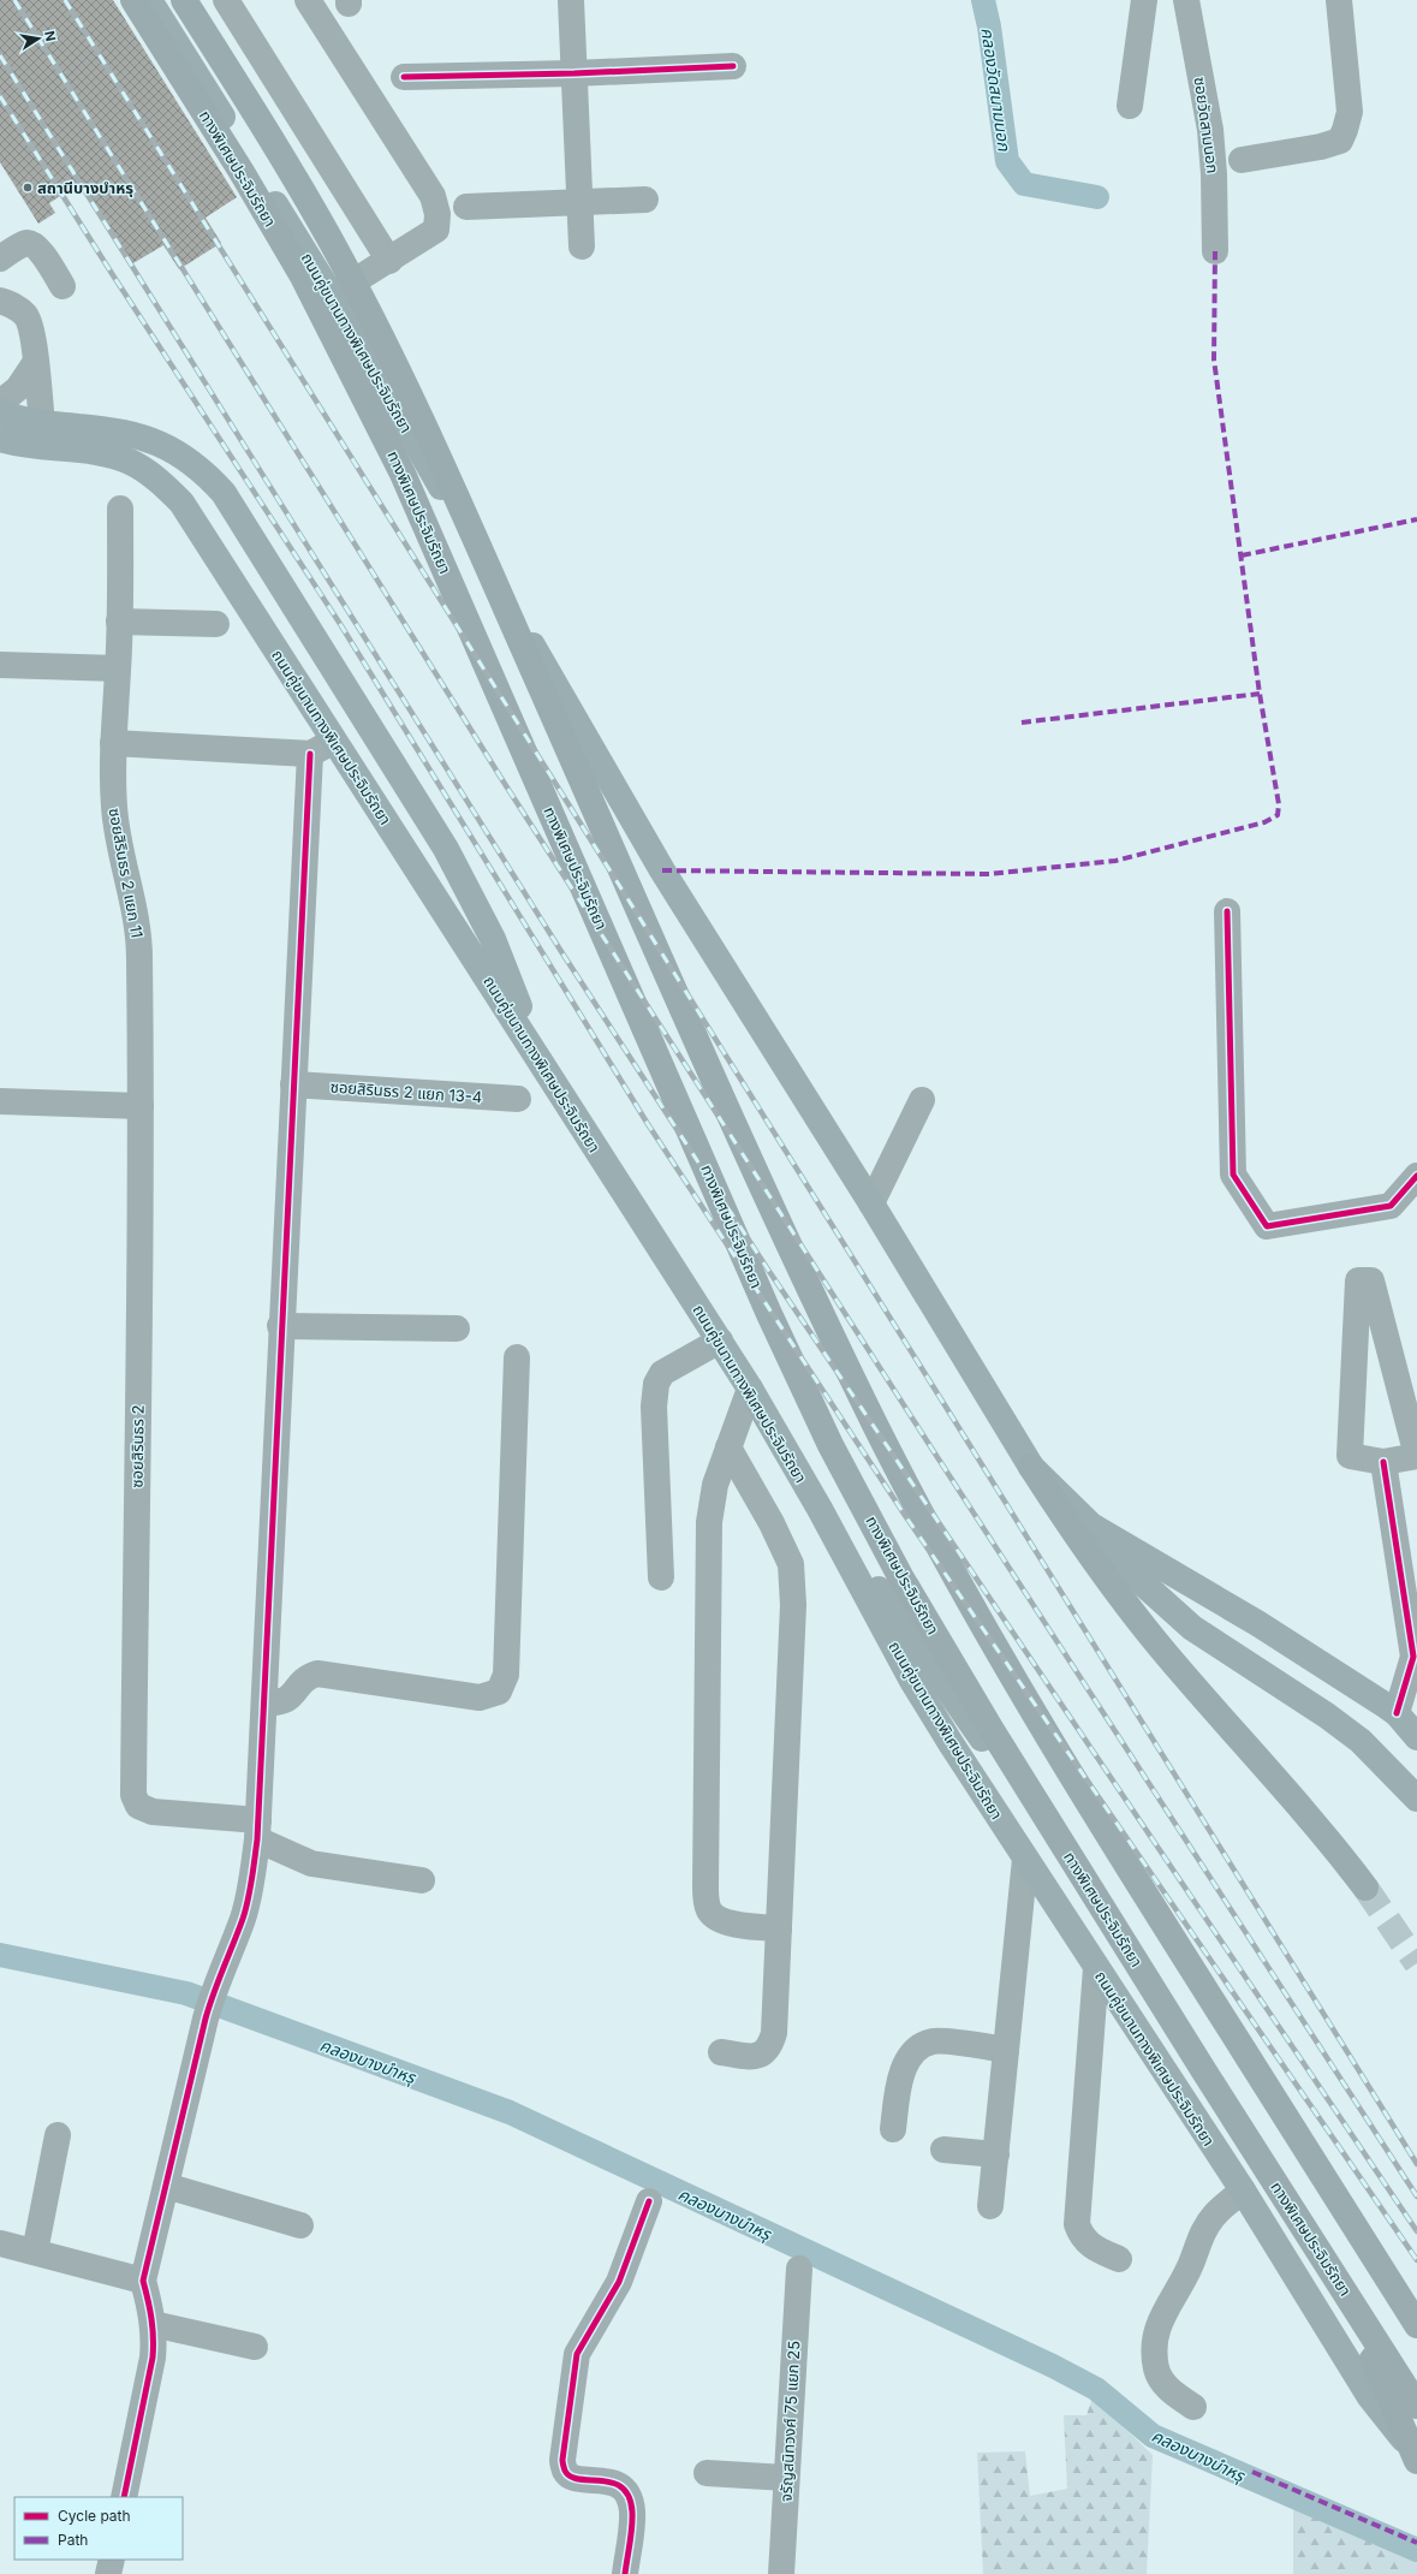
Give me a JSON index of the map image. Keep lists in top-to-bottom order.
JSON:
{
  "streets": {
    "highway": ["ทางพิเศษประจิมรัถยา"],
    "main road": ["ถนนคู่ขนานทางพิเศษประจิมรัถยา"],
    "street": [
      "ซอยวัดสามนอก",
      "ซอยสิรินธร 2 แยก 11",
      "ซอยสิรินธร 2 แยก 13-4",
      "ซอยสิรินธร 2",
      "จรัญสนิทวงศ์ 75 แยก 25"
    ]
  },
  "crossings": [
    ["ซอยสิรินธร 2 แยก 11", "ซอยสิรินธร 2"]
  ],
  "water": ["คลองวัดสนามนอก", "คลองบางบำหรุ"],
  "places": ["สถานีบางบำหรุ"],
  "legend": ["Cycle path", "Path"],
  "north": "right"
}
